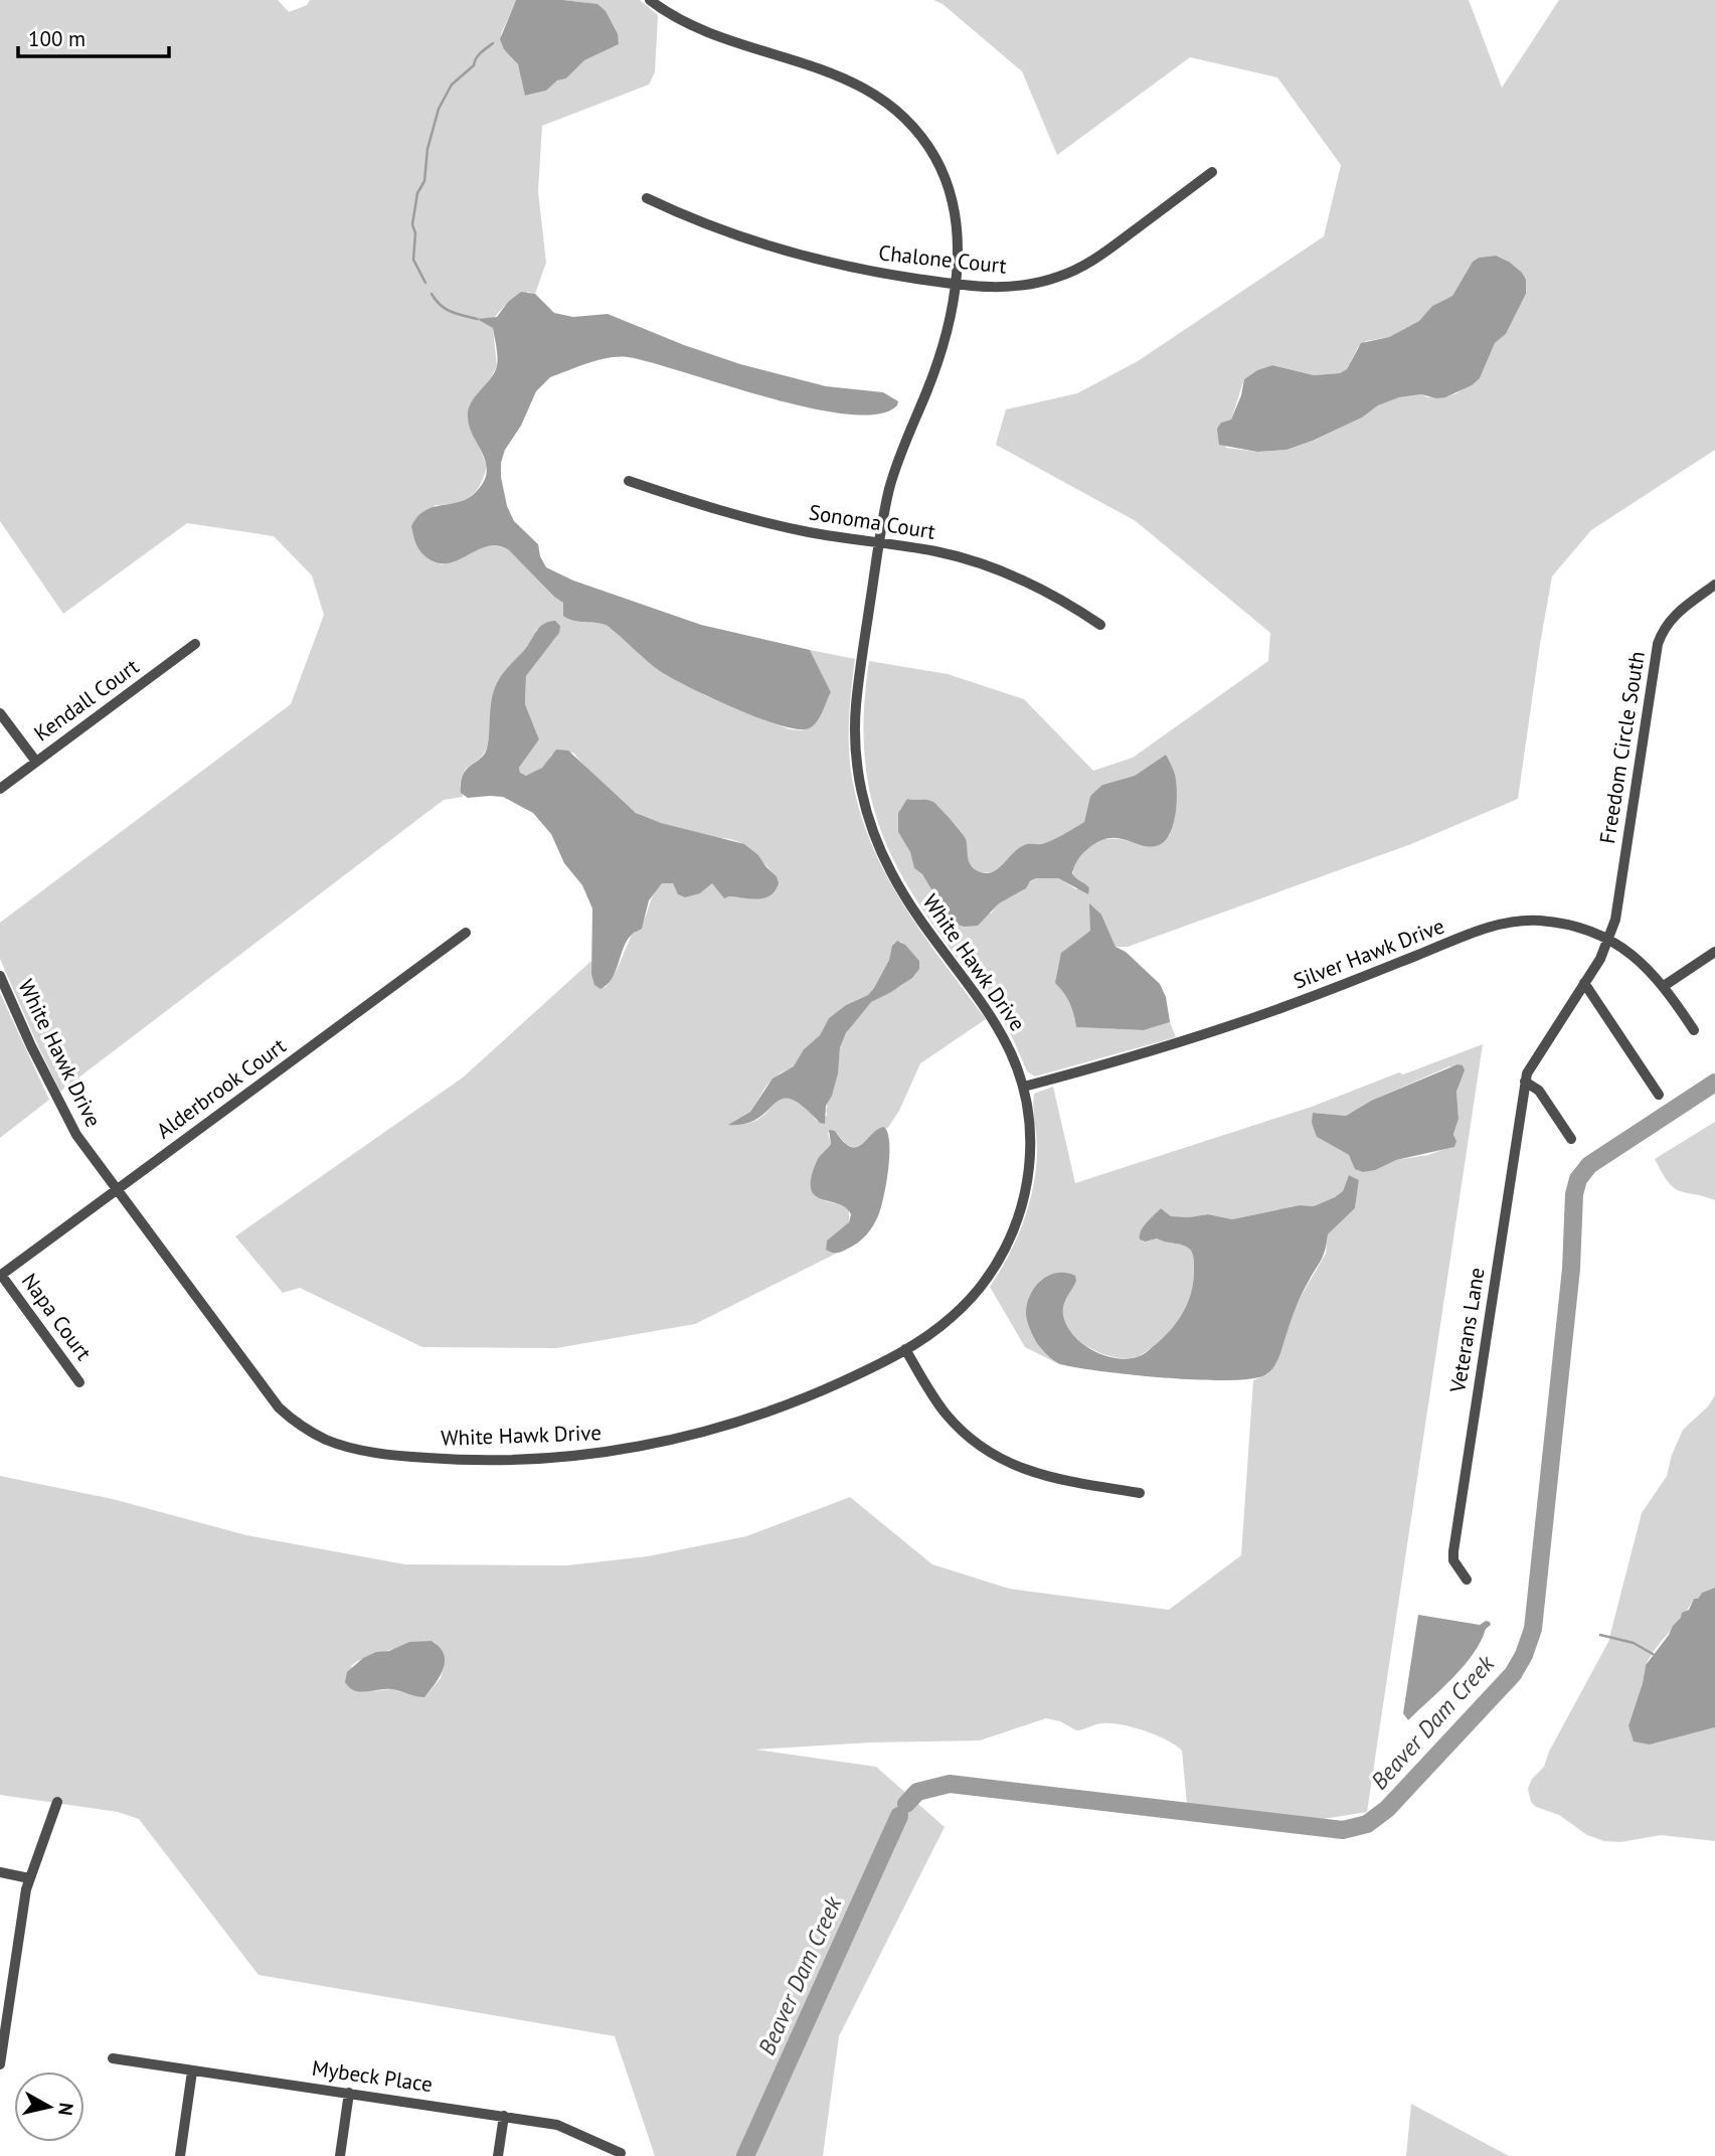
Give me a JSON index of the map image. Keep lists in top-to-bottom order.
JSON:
{
  "streets": {
    "street": [
      "Chalone Court",
      "Sonoma Court",
      "Kendall Court",
      "Freedom Circle South",
      "Silver Hawk Drive",
      "White Hawk Drive",
      "Alderbrook Court",
      "Napa Court",
      "Veterans Lane",
      "Mybeck Place"
    ]
  },
  "crossings": [
    ["Chalone Court", "White Hawk Drive"],
    ["Sonoma Court", "White Hawk Drive"],
    ["Freedom Circle South", "Silver Hawk Drive"],
    ["Freedom Circle South", "Veterans Lane"],
    ["Silver Hawk Drive", "White Hawk Drive"],
    ["Silver Hawk Drive", "Veterans Lane"],
    ["White Hawk Drive", "Alderbrook Court"],
    ["Alderbrook Court", "Napa Court"]
  ],
  "water": ["Beaver Dam Creek"],
  "scale_bar": "100 m",
  "north": "right"
}
